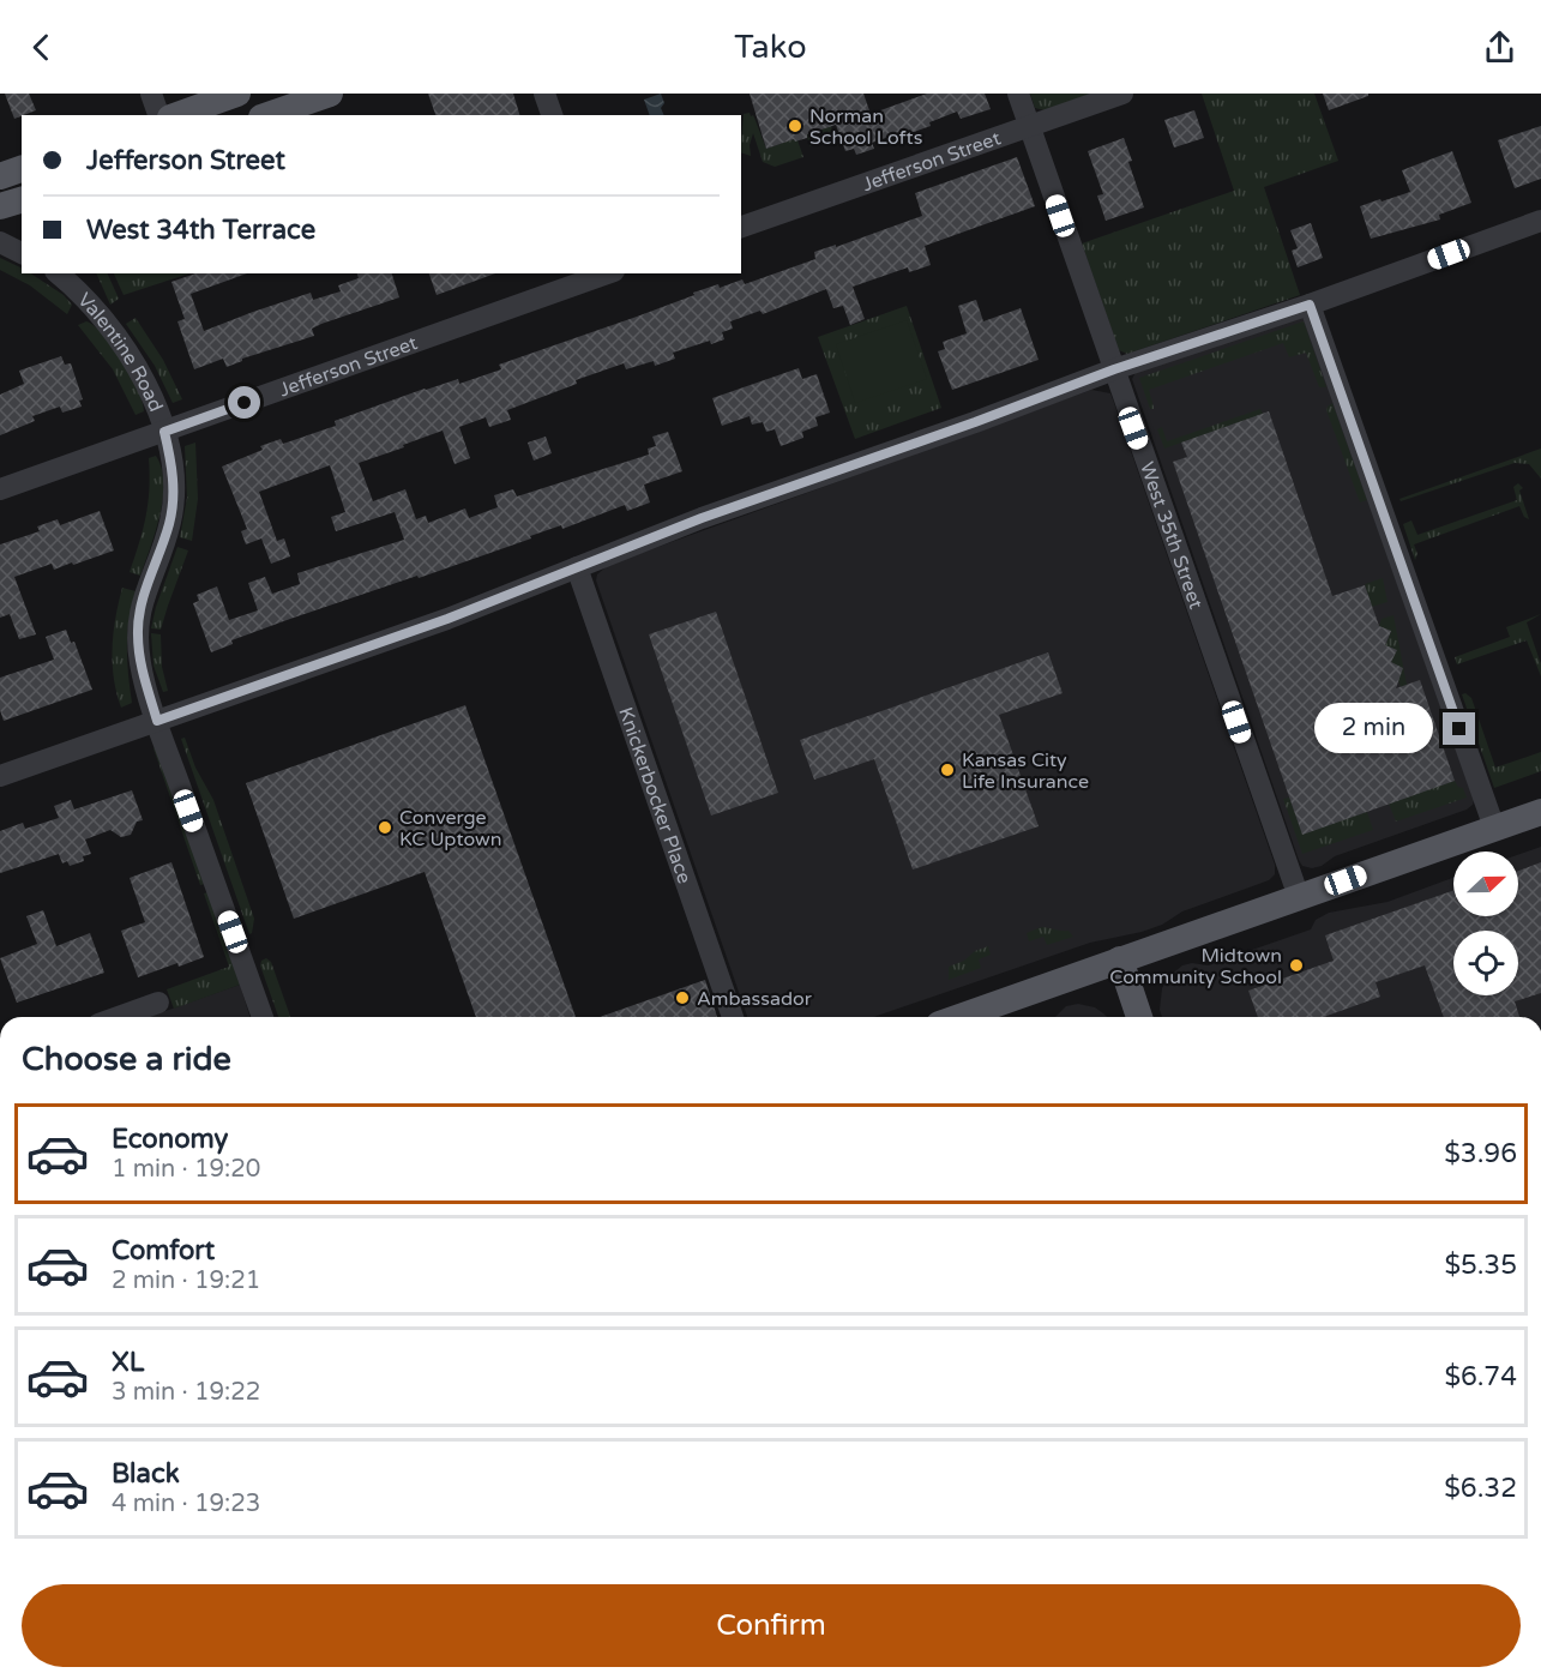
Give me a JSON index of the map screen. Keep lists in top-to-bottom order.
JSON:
{
  "streets": {
    "street": [
      "Jefferson Street",
      "Valentine Road",
      "West 35th Street",
      "Knickerbocker Place"
    ]
  },
  "crossings": [
    ["Jefferson Street", "Valentine Road"],
    ["Jefferson Street", "West 35th Street"]
  ],
  "places": [
    "Norman School Lofts",
    "Kansas City Life Insurance",
    "Converge KC Uptown",
    "Midtown Community School",
    "Ambassador"
  ],
  "north": "right",
  "page": {
    "header": "Tako",
    "banner": ["Jefferson Street", "West 34th Terrace"],
    "bubble": "2 min",
    "heading": "Choose a ride",
    "list": [
      {
        "name": "Economy",
        "note": "1 min · 19:20",
        "value": "$3.96"
      },
      {
        "name": "Comfort",
        "note": "2 min · 19:21",
        "value": "$5.35"
      },
      {
        "name": "XL",
        "note": "3 min · 19:22",
        "value": "$6.74"
      },
      {
        "name": "Black",
        "note": "4 min · 19:23",
        "value": "$6.32"
      }
    ],
    "buttons": "Confirm"
  }
}
